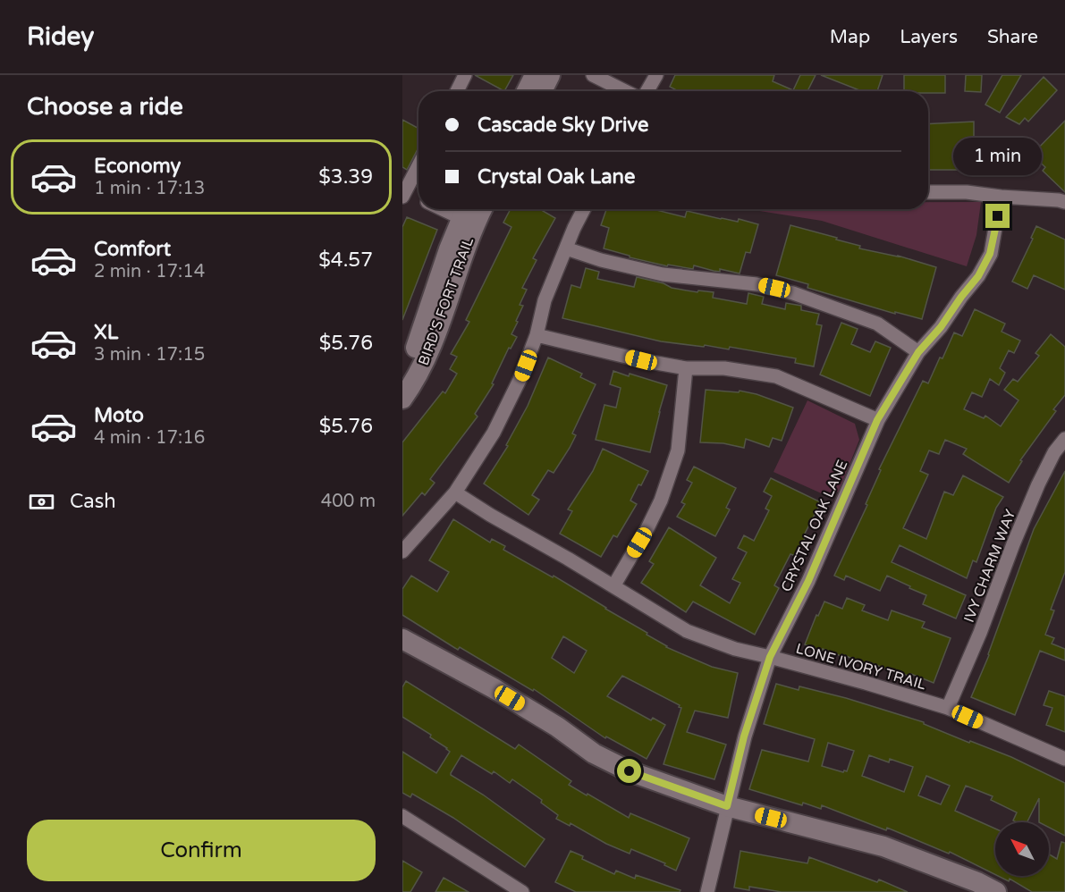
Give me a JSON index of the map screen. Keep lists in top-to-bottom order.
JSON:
{
  "streets": {
    "street": [
      "BIRD'S FORT TRAIL",
      "CRYSTAL OAK LANE",
      "IVY CHARM WAY",
      "LONE IVORY TRAIL"
    ]
  },
  "crossings": [
    ["CRYSTAL OAK LANE", "LONE IVORY TRAIL"],
    ["IVY CHARM WAY", "LONE IVORY TRAIL"]
  ],
  "north": "top left",
  "page": {
    "header": "Ridey",
    "nav": ["Map", "Layers", "Share"],
    "heading": "Choose a ride",
    "banner": ["Cascade Sky Drive", "Crystal Oak Lane"],
    "bubble": "1 min",
    "list": [
      {
        "name": "Economy",
        "note": "1 min · 17:13",
        "value": "$3.39"
      },
      {
        "name": "Comfort",
        "note": "2 min · 17:14",
        "value": "$4.57"
      },
      {
        "name": "XL",
        "note": "3 min · 17:15",
        "value": "$5.76"
      },
      {
        "name": "Moto",
        "note": "4 min · 17:16",
        "value": "$5.76"
      }
    ],
    "pay": ["Cash", "400 m"],
    "buttons": "Confirm"
  }
}
